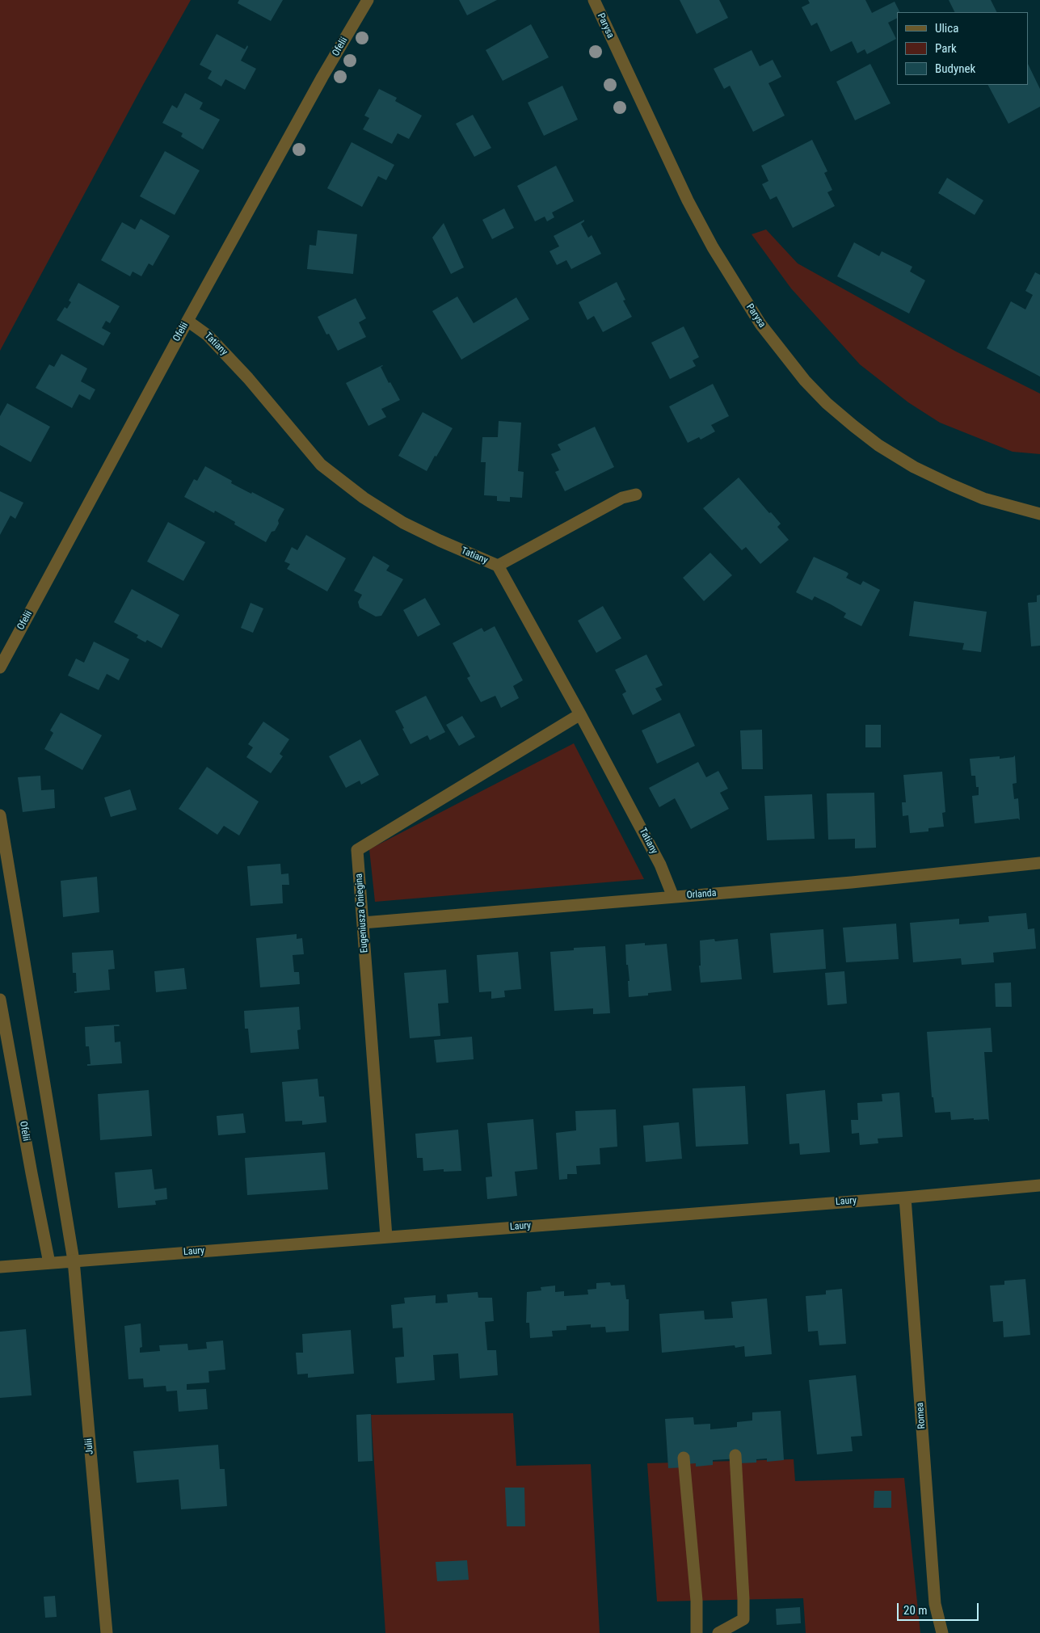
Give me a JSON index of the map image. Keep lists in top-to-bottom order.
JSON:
{
  "streets": {
    "street": [
      "Parysa",
      "Ofelii",
      "Tatiany",
      "Orlanda",
      "Eugeniusza Oniegina",
      "Laury",
      "Romea",
      "Julii"
    ]
  },
  "crossings": [
    ["Ofelii", "Tatiany"],
    ["Ofelii", "Laury"],
    ["Tatiany", "Orlanda"],
    ["Tatiany", "Eugeniusza Oniegina"],
    ["Orlanda", "Eugeniusza Oniegina"],
    ["Eugeniusza Oniegina", "Laury"],
    ["Laury", "Romea"],
    ["Laury", "Julii"]
  ],
  "legend": ["Ulica", "Park", "Budynek"],
  "scale_bar": "20 m"
}
